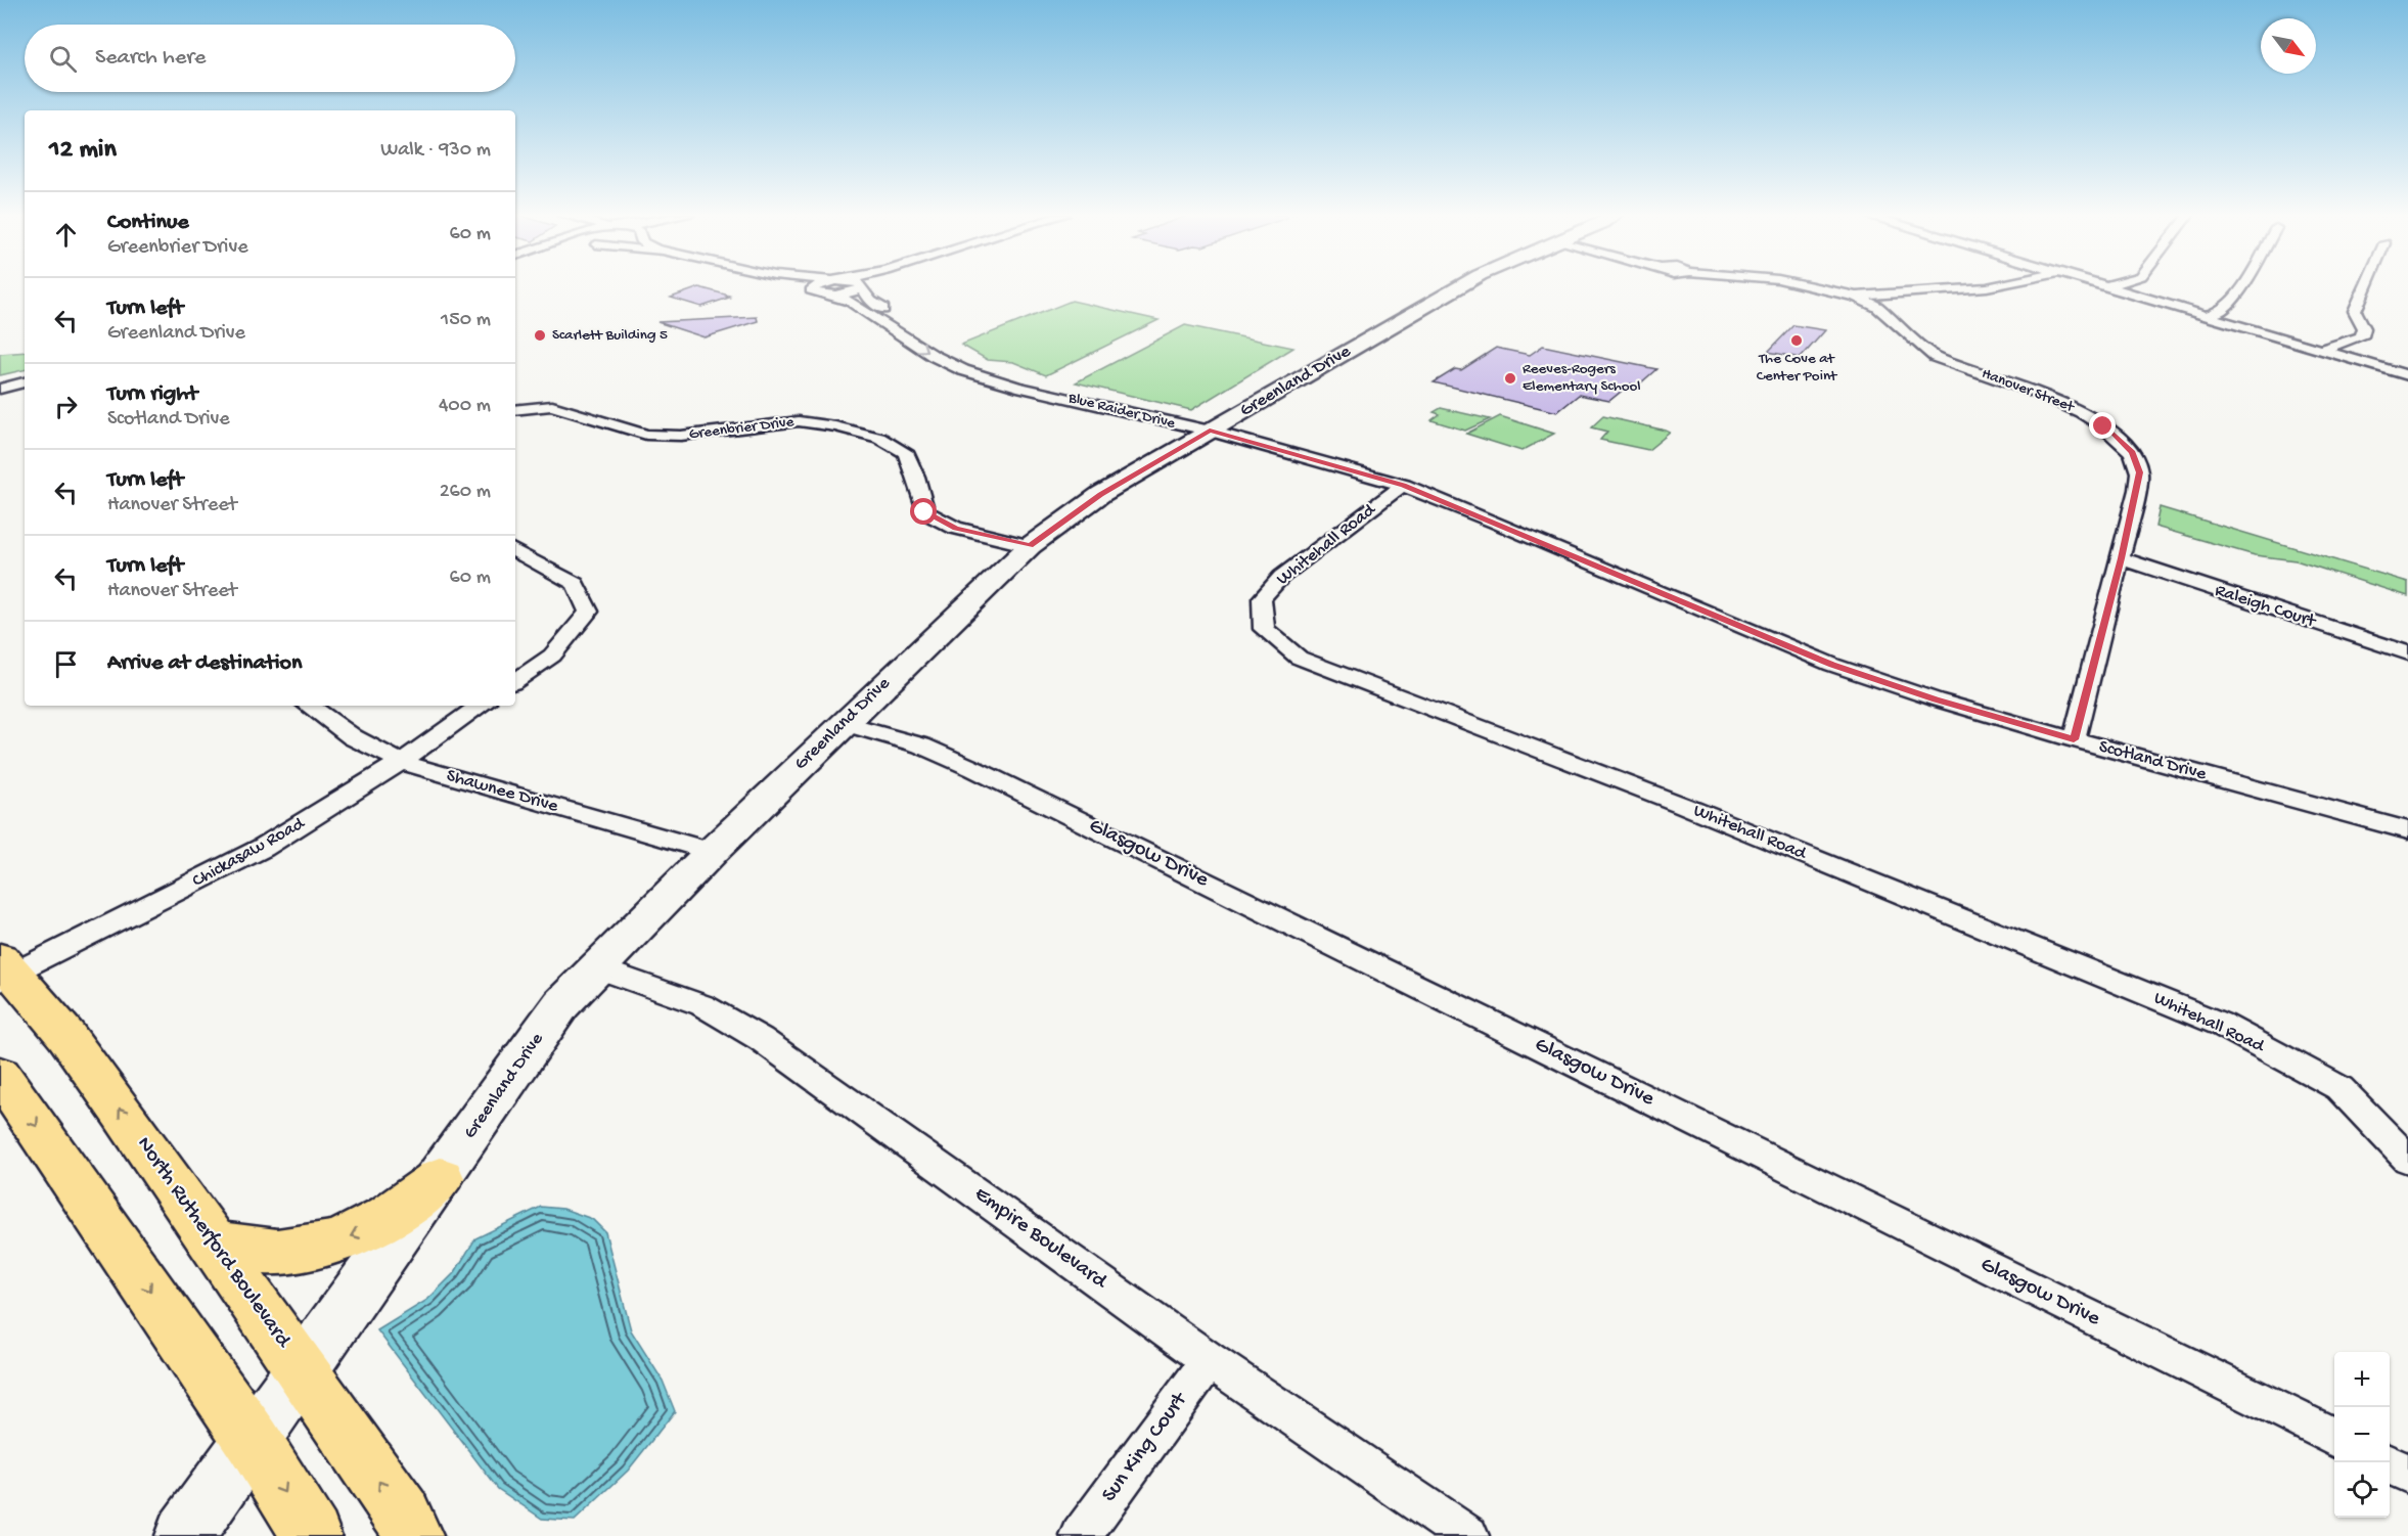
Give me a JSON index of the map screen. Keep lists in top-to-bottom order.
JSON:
{
  "streets": {
    "main road": ["North Rutherford Boulevard"],
    "street": [
      "Greenland Drive",
      "Hanover Street",
      "Blue Raider Drive",
      "Greenbrier Drive",
      "Whitehall Road",
      "Raleigh Court",
      "Scotland Drive",
      "Shawnee Drive",
      "Chickasaw Road",
      "Glasgow Drive",
      "Empire Boulevard",
      "Sun King Court"
    ]
  },
  "crossings": [
    ["Greenland Drive", "Blue Raider Drive"],
    ["Greenland Drive", "Greenbrier Drive"],
    ["Greenland Drive", "Scotland Drive"],
    ["Greenland Drive", "Shawnee Drive"],
    ["Greenland Drive", "Glasgow Drive"],
    ["Greenland Drive", "Empire Boulevard"],
    ["Greenland Drive", "North Rutherford Boulevard"],
    ["Hanover Street", "Raleigh Court"],
    ["Hanover Street", "Scotland Drive"],
    ["Blue Raider Drive", "Scotland Drive"],
    ["Whitehall Road", "Scotland Drive"],
    ["Shawnee Drive", "Chickasaw Road"],
    ["Chickasaw Road", "North Rutherford Boulevard"],
    ["Empire Boulevard", "Sun King Court"]
  ],
  "places": ["Scarlett Building 5", "The Cove at Center Point", "Reeves-Rogers Elementary School"],
  "north": "bottom right",
  "page": {
    "search": "Search here",
    "heading": ["12 min", "Walk · 930 m"],
    "list": [
      ["Continue", "Greenbrier Drive", "60 m"],
      ["Turn left", "Greenland Drive", "150 m"],
      ["Turn right", "Scotland Drive", "400 m"],
      ["Turn left", "Hanover Street", "260 m"],
      ["Turn left", "Hanover Street", "60 m"],
      "Arrive at destination"
    ],
    "map_buttons": ["+", "−"]
  }
}
